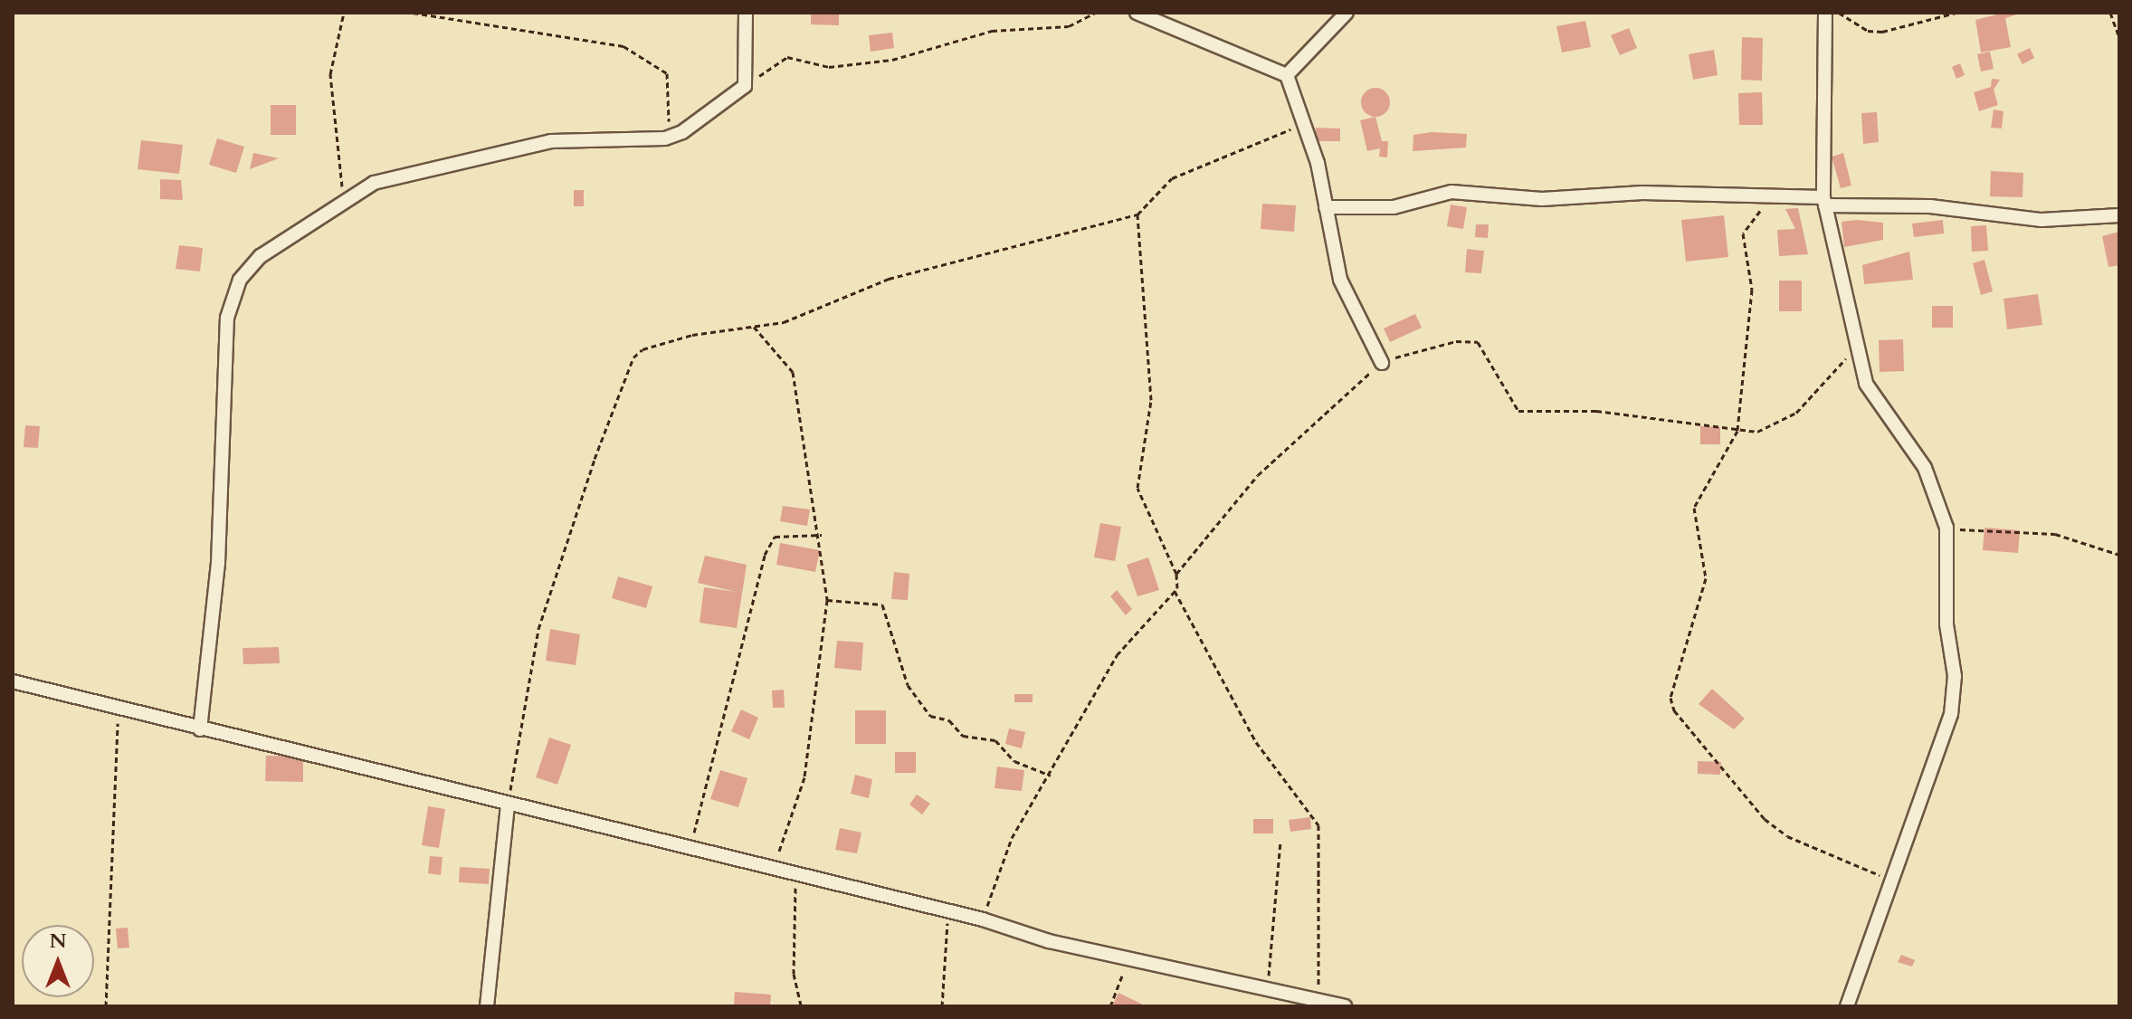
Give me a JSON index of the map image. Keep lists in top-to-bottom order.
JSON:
{
  "north": "top"
}
